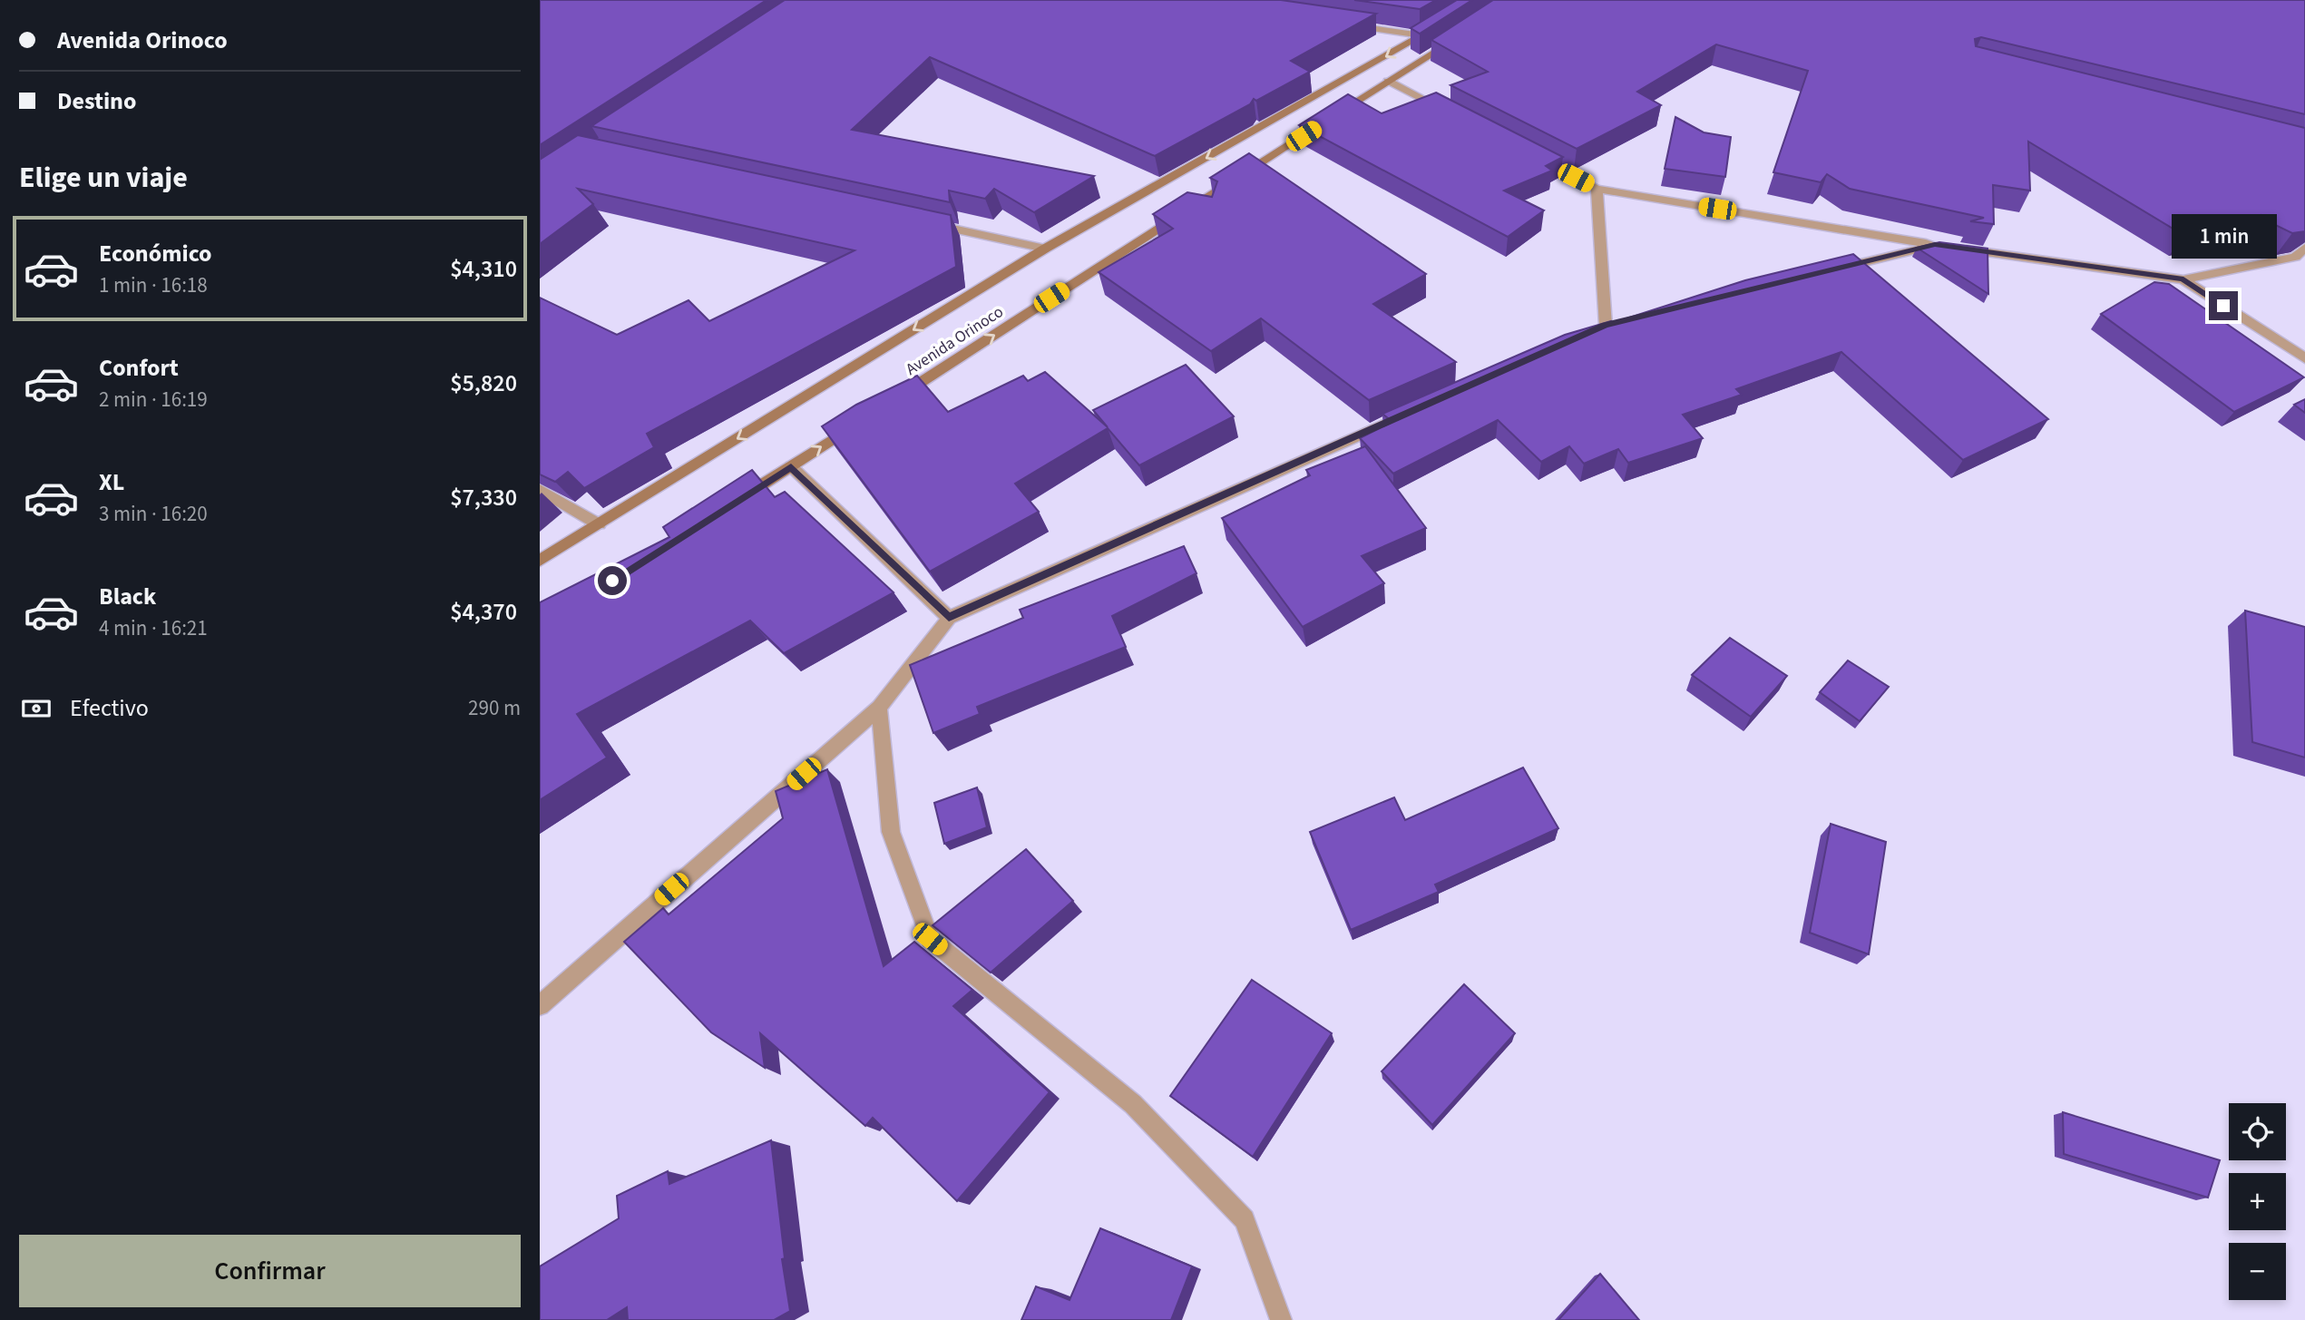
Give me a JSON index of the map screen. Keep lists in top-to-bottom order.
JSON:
{
  "streets": {
    "main road": ["Avenida Orinoco"]
  },
  "page": {
    "banner": ["Avenida Orinoco", "Destino"],
    "heading": "Elige un viaje",
    "bubble": "1 min",
    "list": [
      {
        "name": "Económico",
        "note": "1 min · 16:18",
        "value": "$4,310"
      },
      {
        "name": "Confort",
        "note": "2 min · 16:19",
        "value": "$5,820"
      },
      {
        "name": "XL",
        "note": "3 min · 16:20",
        "value": "$7,330"
      },
      {
        "name": "Black",
        "note": "4 min · 16:21",
        "value": "$4,370"
      }
    ],
    "pay": ["Efectivo", "290 m"],
    "map_buttons": ["+", "−"],
    "buttons": "Confirmar"
  }
}
